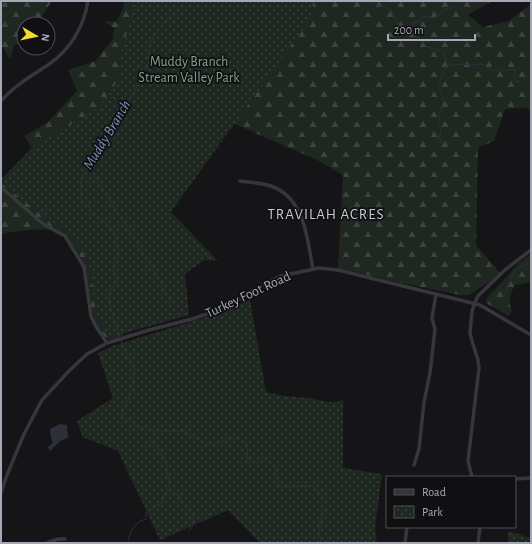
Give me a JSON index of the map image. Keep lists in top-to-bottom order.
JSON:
{
  "streets": {
    "street": ["Turkey Foot Road"]
  },
  "districts": ["TRAVILAH ACRES"],
  "water": ["Muddy Branch"],
  "parks": ["Muddy Branch Stream Valley Park"],
  "legend": ["Road", "Park"],
  "scale_bar": "200 m",
  "north": "right"
}
